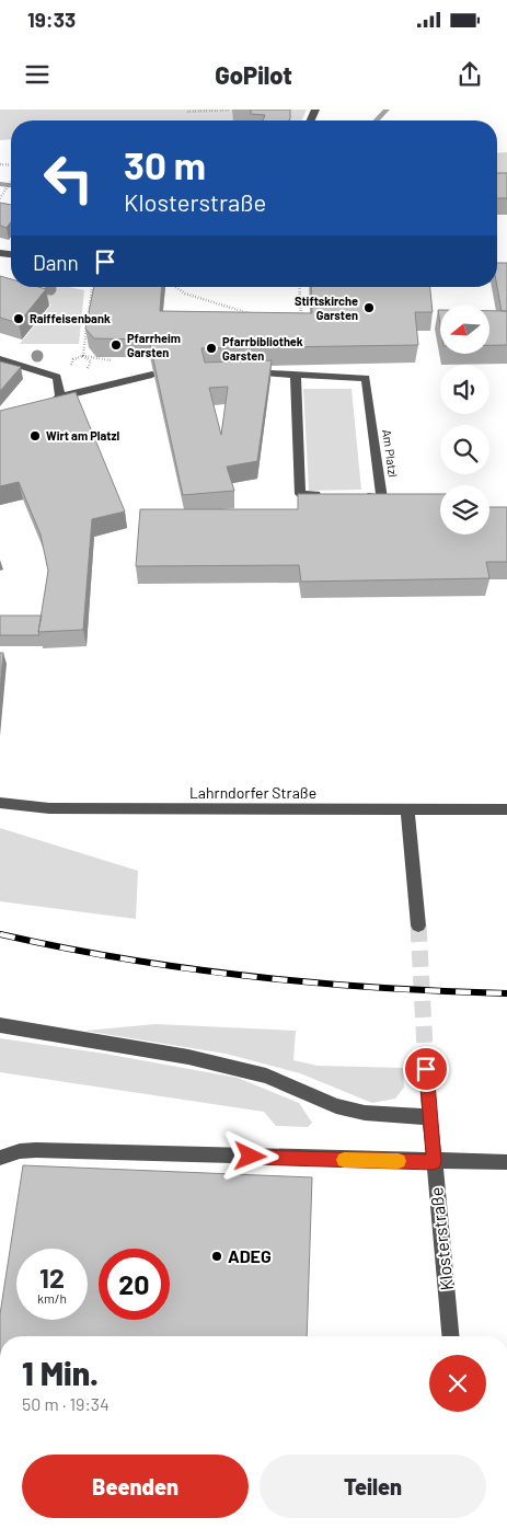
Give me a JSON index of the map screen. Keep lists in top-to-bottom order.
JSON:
{
  "streets": {
    "street": ["Am Platzl", "Lahrndorfer Straße", "Klosterstraße"]
  },
  "places": [
    "Stiftskirche Garsten",
    "Raiffeisenbank",
    "Pfarrheim Garsten",
    "Pfarrbibliothek Garsten",
    "Wirt am Platzl",
    "ADEG"
  ],
  "north": "left",
  "page": {
    "status": "19:33",
    "header": "GoPilot",
    "turn": ["30 m", "Klosterstraße"],
    "then": "Dann",
    "speed": "12 km/h",
    "limit": "20",
    "heading": ["1 Min.", "50 m · 19:34"],
    "buttons": ["Beenden", "Teilen"]
  }
}
